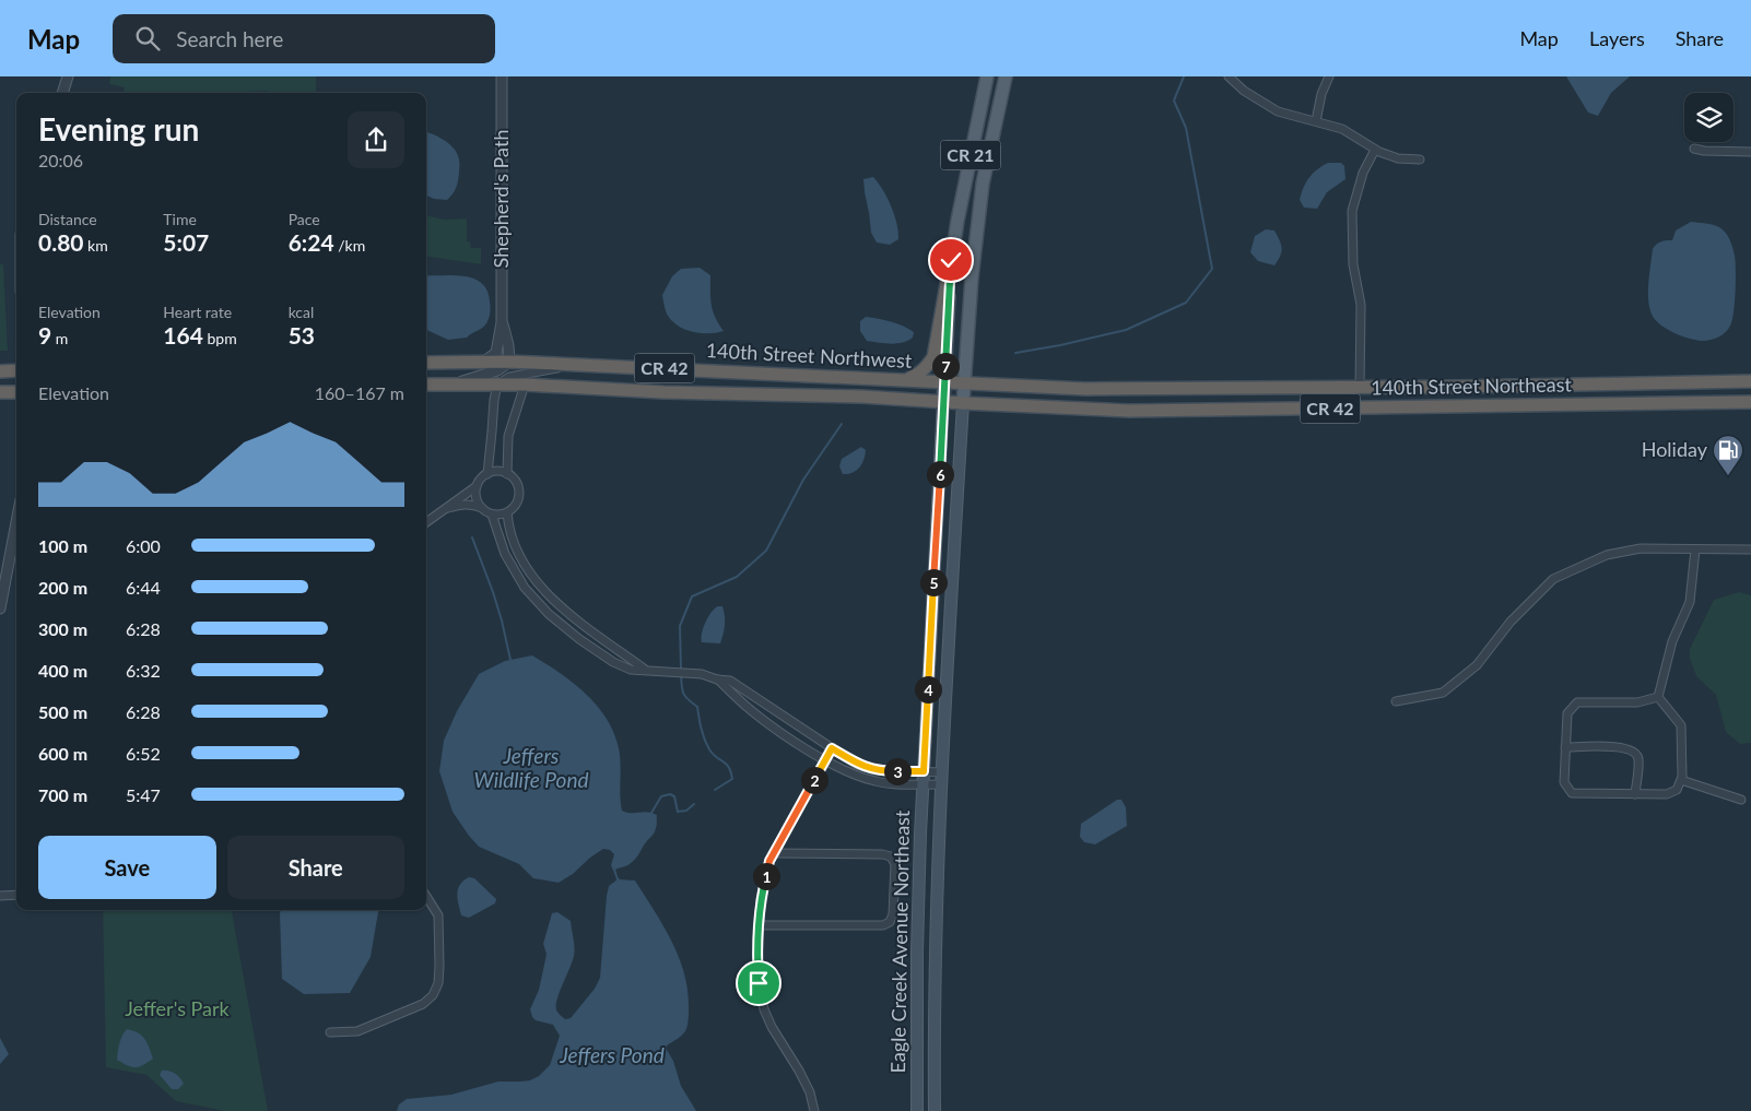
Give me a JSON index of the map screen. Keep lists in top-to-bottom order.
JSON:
{
  "streets": {
    "highway": ["140th Street Northwest", "CR 42", "140th Street Northeast"],
    "main road": ["CR 21", "Eagle Creek Avenue Northeast"],
    "street": ["Shepherd's Path"]
  },
  "crossings": [
    ["CR 21", "140th Street Northwest"],
    ["CR 21", "140th Street Northeast"],
    ["CR 21", "Eagle Creek Avenue Northeast"],
    ["Shepherd's Path", "140th Street Northwest"],
    ["140th Street Northwest", "140th Street Northeast"],
    ["140th Street Northwest", "Eagle Creek Avenue Northeast"],
    ["140th Street Northeast", "Eagle Creek Avenue Northeast"]
  ],
  "water": ["Jeffers Wildlife Pond", "Jeffers Pond"],
  "parks": ["Jeffer's Park"],
  "places": {
    "fuel station": ["Holiday"]
  },
  "page": {
    "header": "Map",
    "search": "Search here",
    "nav": ["Map", "Layers", "Share"],
    "heading": ["Evening run", "20:06"],
    "stats": [
      ["Distance", "0.80 km"],
      ["Time", "5:07"],
      ["Pace", "6:24 /km"],
      ["Elevation", "9 m"],
      ["Heart rate", "164 bpm"],
      ["kcal", "53"]
    ],
    "pins": [
      "7",
      "6",
      "5",
      "4",
      "3",
      "2",
      "1"
    ],
    "chart": ["Elevation", "160–167 m"],
    "list": [
      {
        "name": "100 m",
        "note": "6:00"
      },
      {
        "name": "200 m",
        "note": "6:44"
      },
      {
        "name": "300 m",
        "note": "6:28"
      },
      {
        "name": "400 m",
        "note": "6:32"
      },
      {
        "name": "500 m",
        "note": "6:28"
      },
      {
        "name": "600 m",
        "note": "6:52"
      },
      {
        "name": "700 m",
        "note": "5:47"
      }
    ],
    "buttons": ["Save", "Share"]
  }
}
